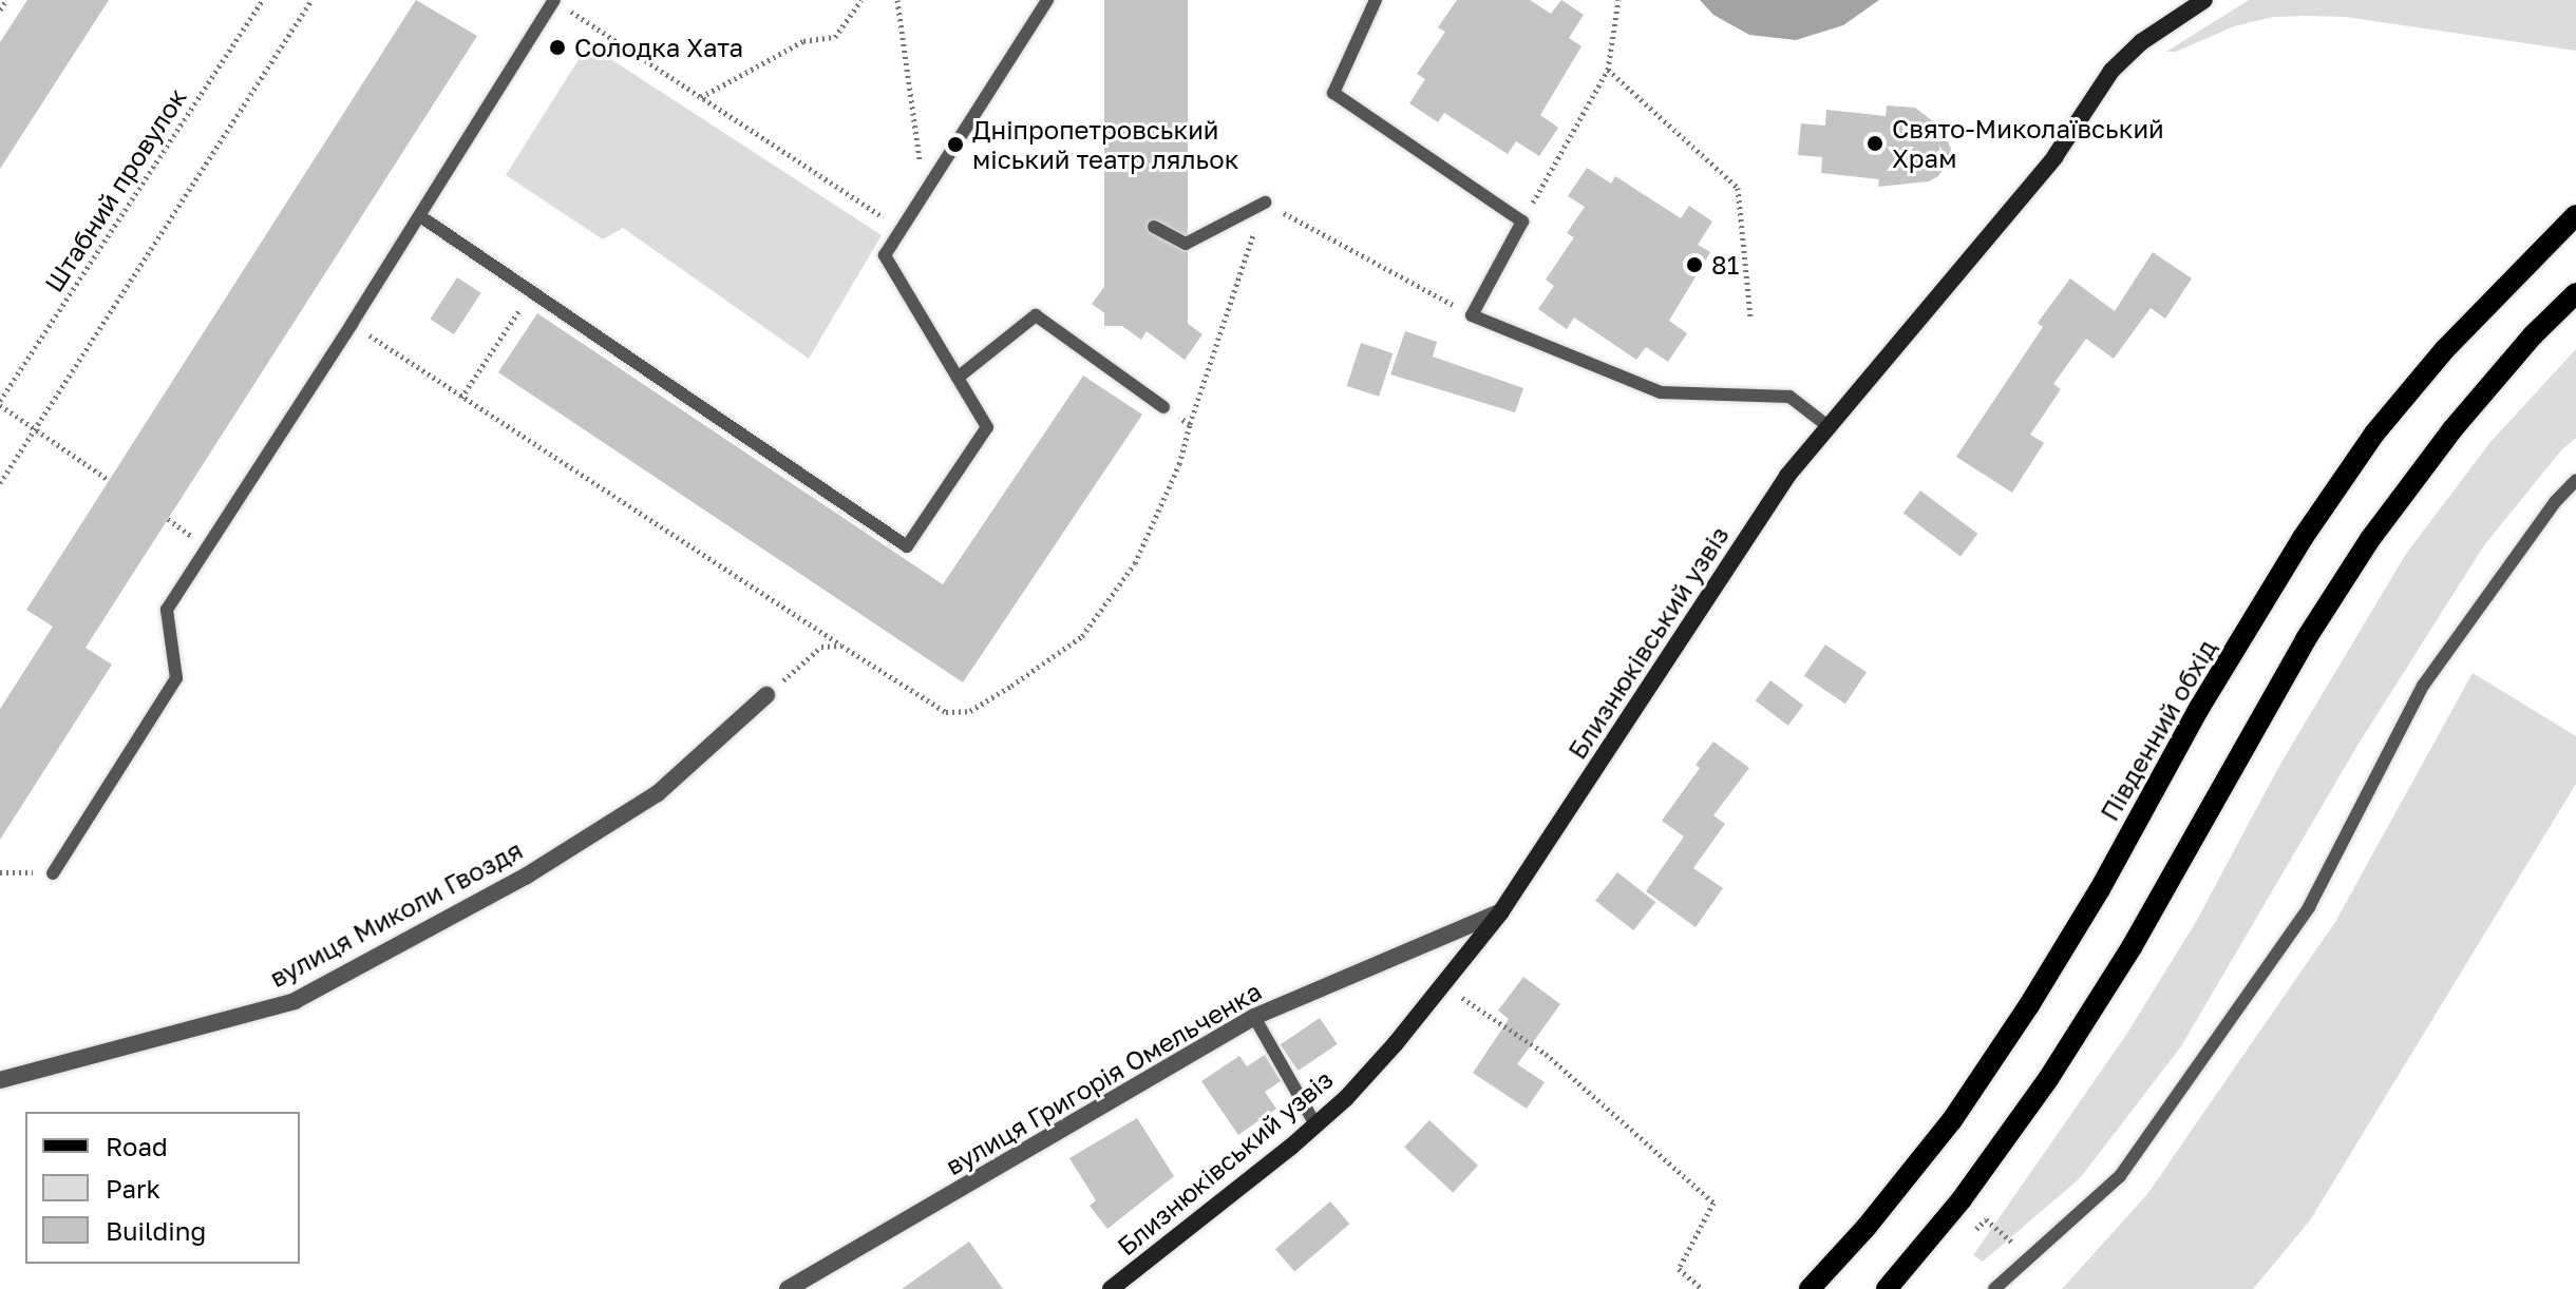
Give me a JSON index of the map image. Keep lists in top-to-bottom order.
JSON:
{
  "streets": {
    "main road": ["Південний обхід"],
    "street": ["Близнюківський узвіз", "вулиця Миколи Гвоздя", "вулиця Григорія Омельченка"],
    "path": ["Штабний провулок"]
  },
  "crossings": [
    ["Близнюківський узвіз", "вулиця Григорія Омельченка"]
  ],
  "places": [
    "Солодка Хата",
    "Свято-Миколаївський Храм",
    "Дніпропетровський міський театр ляльок",
    "81"
  ],
  "legend": ["Road", "Park", "Building"]
}
